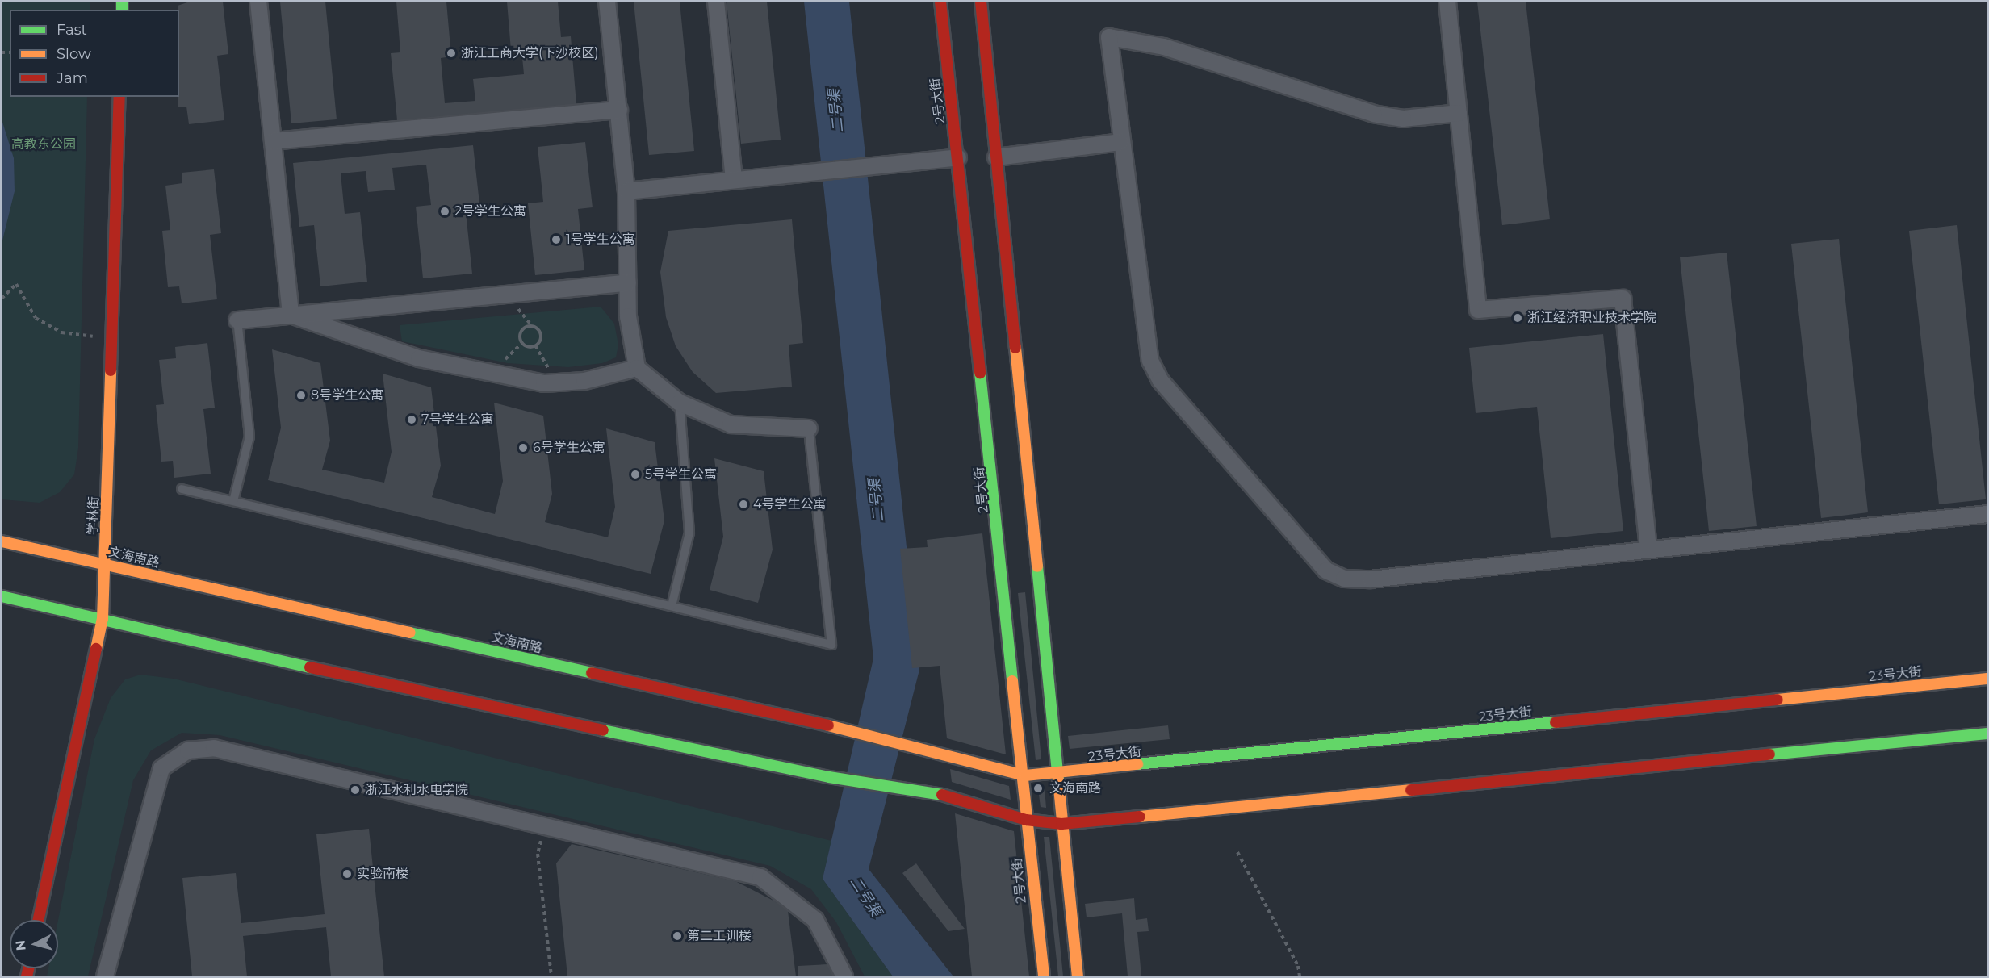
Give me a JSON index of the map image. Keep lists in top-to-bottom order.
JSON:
{
  "streets": {
    "main road": [
      "2号大街",
      "学林街",
      "文海南路",
      "23号大街"
    ]
  },
  "crossings": [
    ["2号大街", "文海南路"],
    ["2号大街", "23号大街"],
    ["学林街", "文海南路"],
    ["文海南路", "23号大街"]
  ],
  "water": ["二号渠"],
  "parks": ["高教东公园"],
  "places": [
    "浙江工商大学(下沙校区)",
    "2号学生公寓",
    "1号学生公寓",
    "浙江经济职业技术学院",
    "8号学生公寓",
    "7号学生公寓",
    "6号学生公寓",
    "5号学生公寓",
    "4号学生公寓",
    "文海南路",
    "浙江水利水电学院",
    "实验南楼",
    "第二工训楼"
  ],
  "legend": ["Fast", "Slow", "Jam"],
  "north": "left"
}
